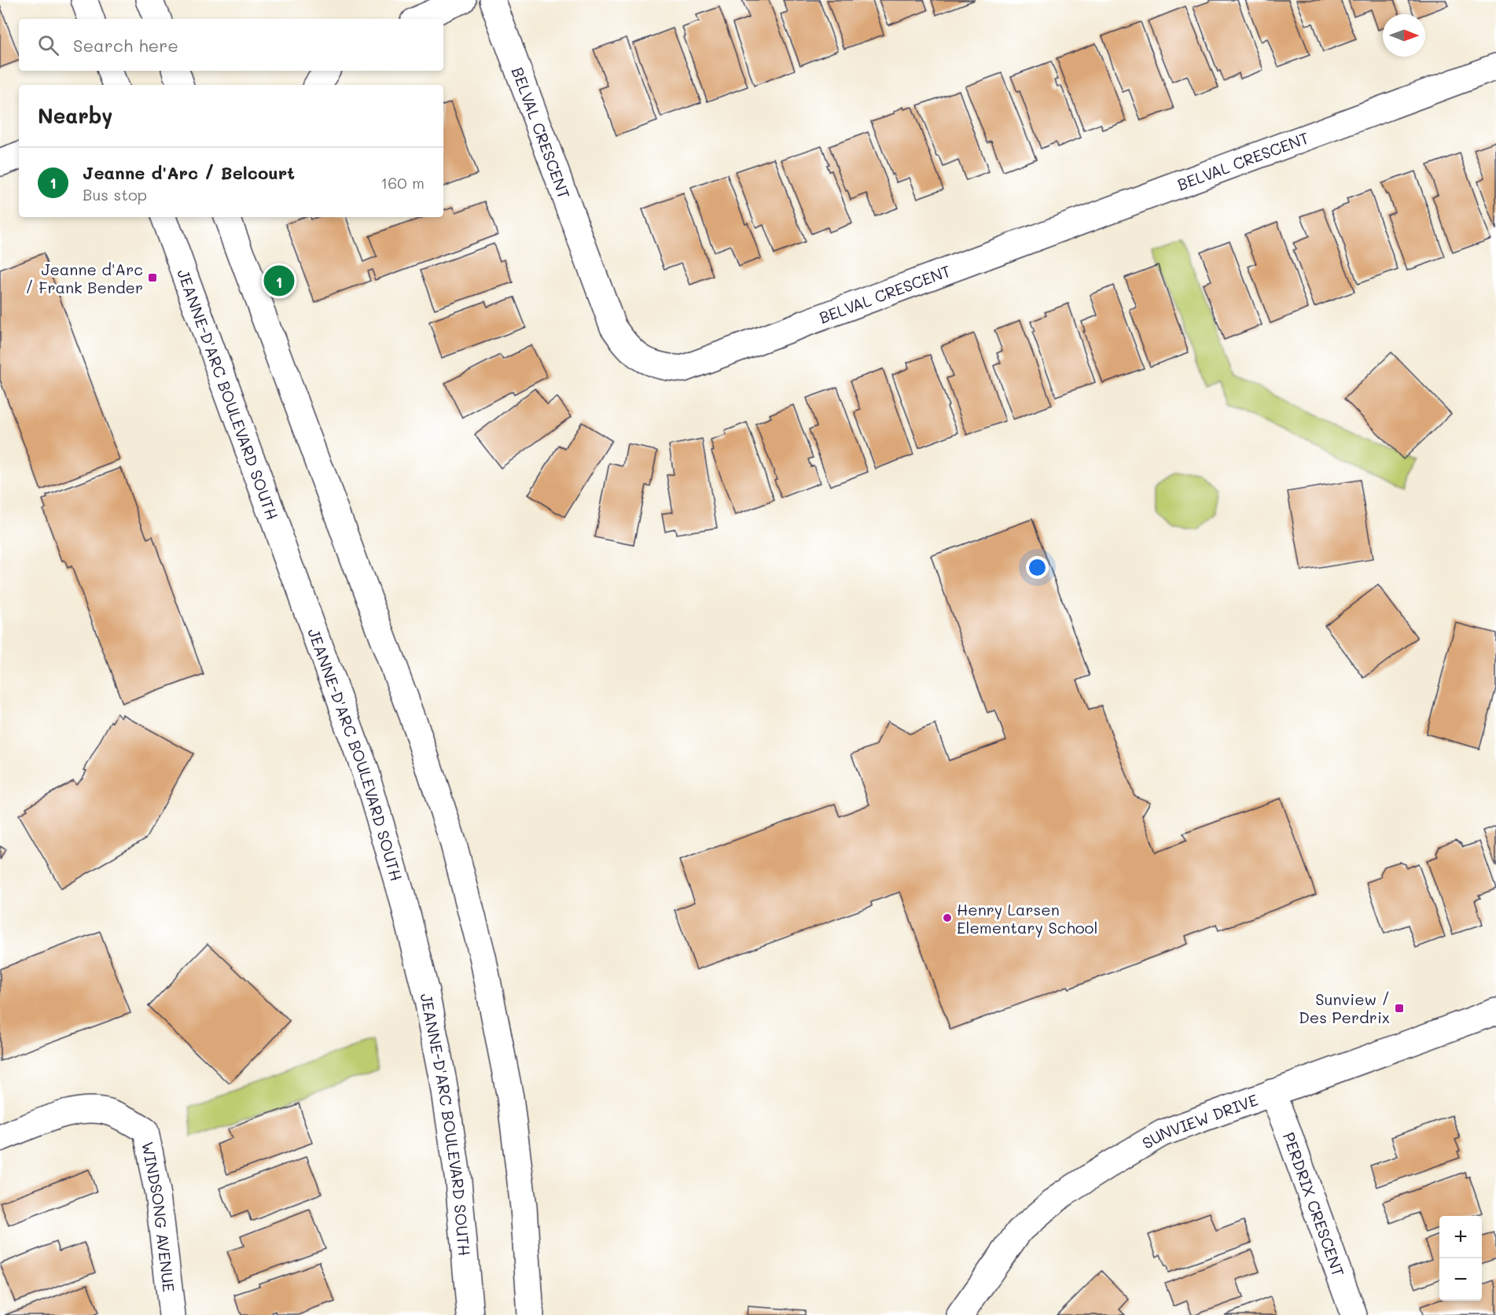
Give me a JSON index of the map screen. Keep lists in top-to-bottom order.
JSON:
{
  "streets": {
    "street": [
      "BELVAL CRESCENT",
      "JEANNE-D'ARC BOULEVARD SOUTH",
      "SUNVIEW DRIVE",
      "PERDRIX CRESCENT",
      "WINDSONG AVENUE"
    ]
  },
  "crossings": [
    ["SUNVIEW DRIVE", "PERDRIX CRESCENT"]
  ],
  "places": {
    "transit": ["Jeanne d'Arc / Frank Bender", "Sunview / Des Perdrix"],
    "other": ["Henry Larsen Elementary School"]
  },
  "north": "right",
  "page": {
    "search": "Search here",
    "heading": "Nearby",
    "list": [
      {
        "mark": "1",
        "name": "Jeanne d'Arc / Belcourt",
        "note": "Bus stop",
        "value": "160 m"
      }
    ],
    "pins": "1",
    "map_buttons": ["+", "−"]
  }
}
